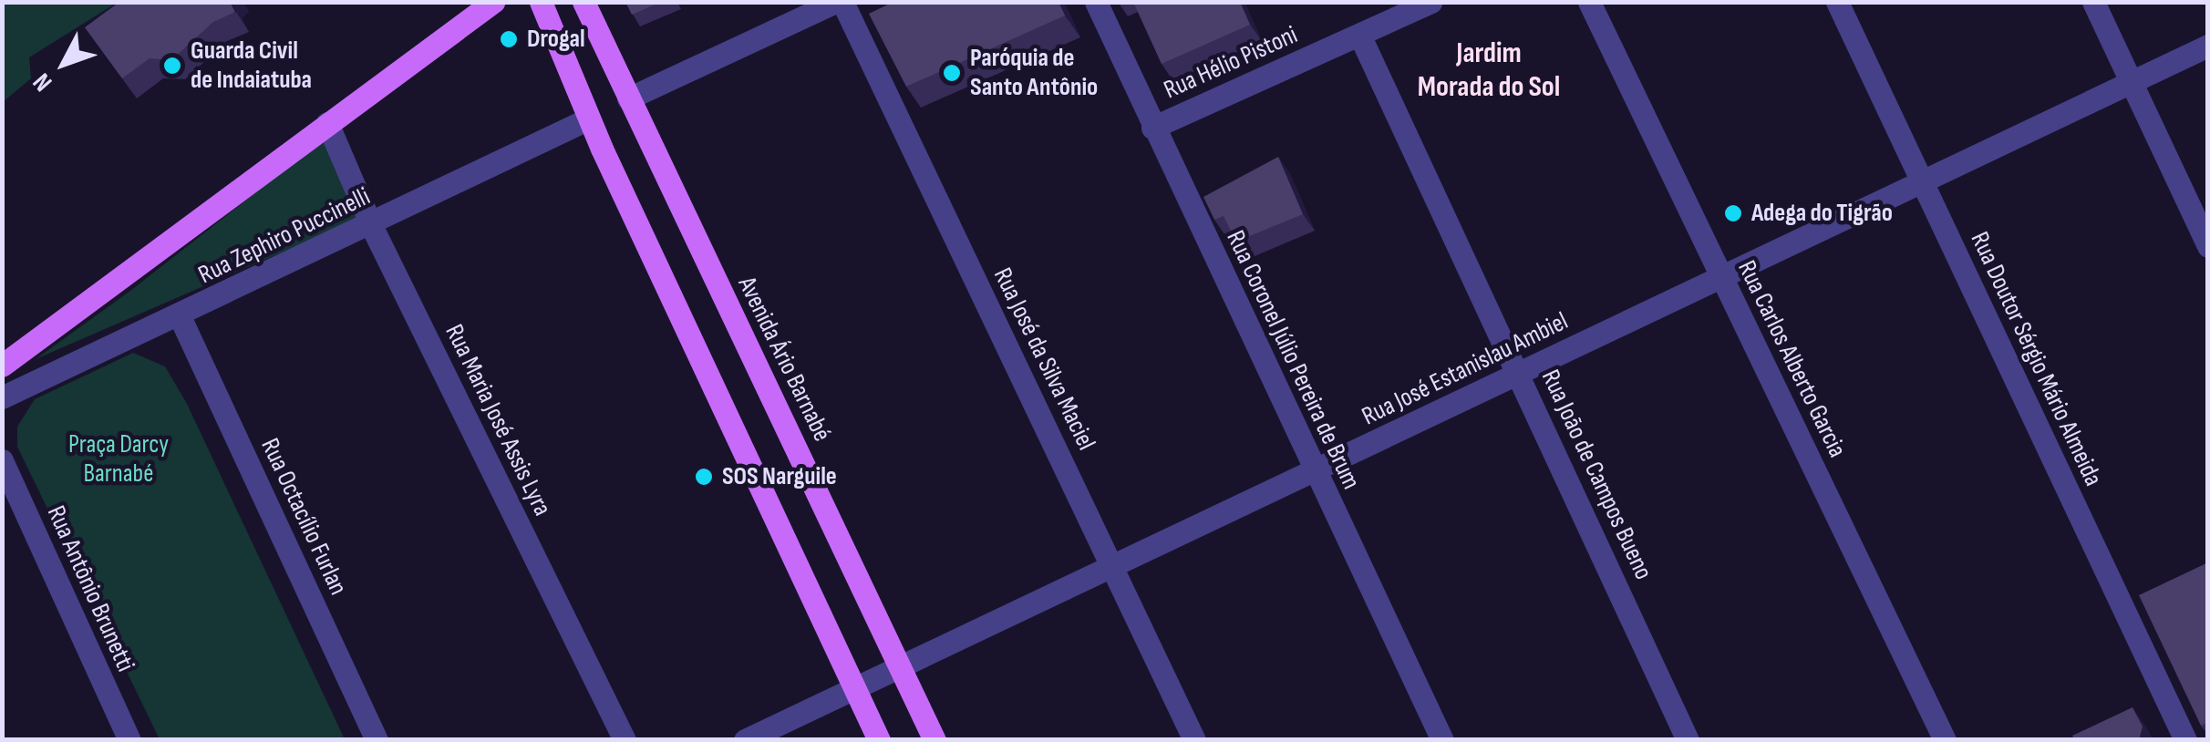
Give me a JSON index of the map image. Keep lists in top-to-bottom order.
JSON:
{
  "streets": {
    "main road": ["Avenida Ário Barnabé"],
    "street": [
      "Rua Hélio Pistoni",
      "Rua Zephiro Puccinelli",
      "Rua José da Silva Maciel",
      "Rua Carlos Alberto Garcia",
      "Rua Doutor Sérgio Mário Almeida",
      "Rua Coronel Júlio Pereira de Brum",
      "Rua José Estanislau Ambiel",
      "Rua Maria José Assis Lyra",
      "Rua João de Campos Bueno",
      "Rua Octacílio Furlan",
      "Rua Antônio Brunetti"
    ]
  },
  "crossings": [
    ["Rua Hélio Pistoni", "Rua Coronel Júlio Pereira de Brum"],
    ["Rua Hélio Pistoni", "Rua João de Campos Bueno"],
    ["Rua Zephiro Puccinelli", "Rua Maria José Assis Lyra"],
    ["Rua Zephiro Puccinelli", "Rua Octacílio Furlan"],
    ["Avenida Ário Barnabé", "Rua José Estanislau Ambiel"],
    ["Rua José da Silva Maciel", "Rua José Estanislau Ambiel"],
    ["Rua Carlos Alberto Garcia", "Rua José Estanislau Ambiel"],
    ["Rua Doutor Sérgio Mário Almeida", "Rua José Estanislau Ambiel"],
    ["Rua Coronel Júlio Pereira de Brum", "Rua José Estanislau Ambiel"],
    ["Rua José Estanislau Ambiel", "Rua João de Campos Bueno"]
  ],
  "districts": ["Jardim Morada do Sol"],
  "parks": ["Praça Darcy Barnabé"],
  "places": [
    "Drogal",
    "Guarda Civil de Indaiatuba",
    "Paróquia de Santo Antônio",
    "Adega do Tigrão",
    "SOS Narguile"
  ],
  "north": "bottom left"
}
